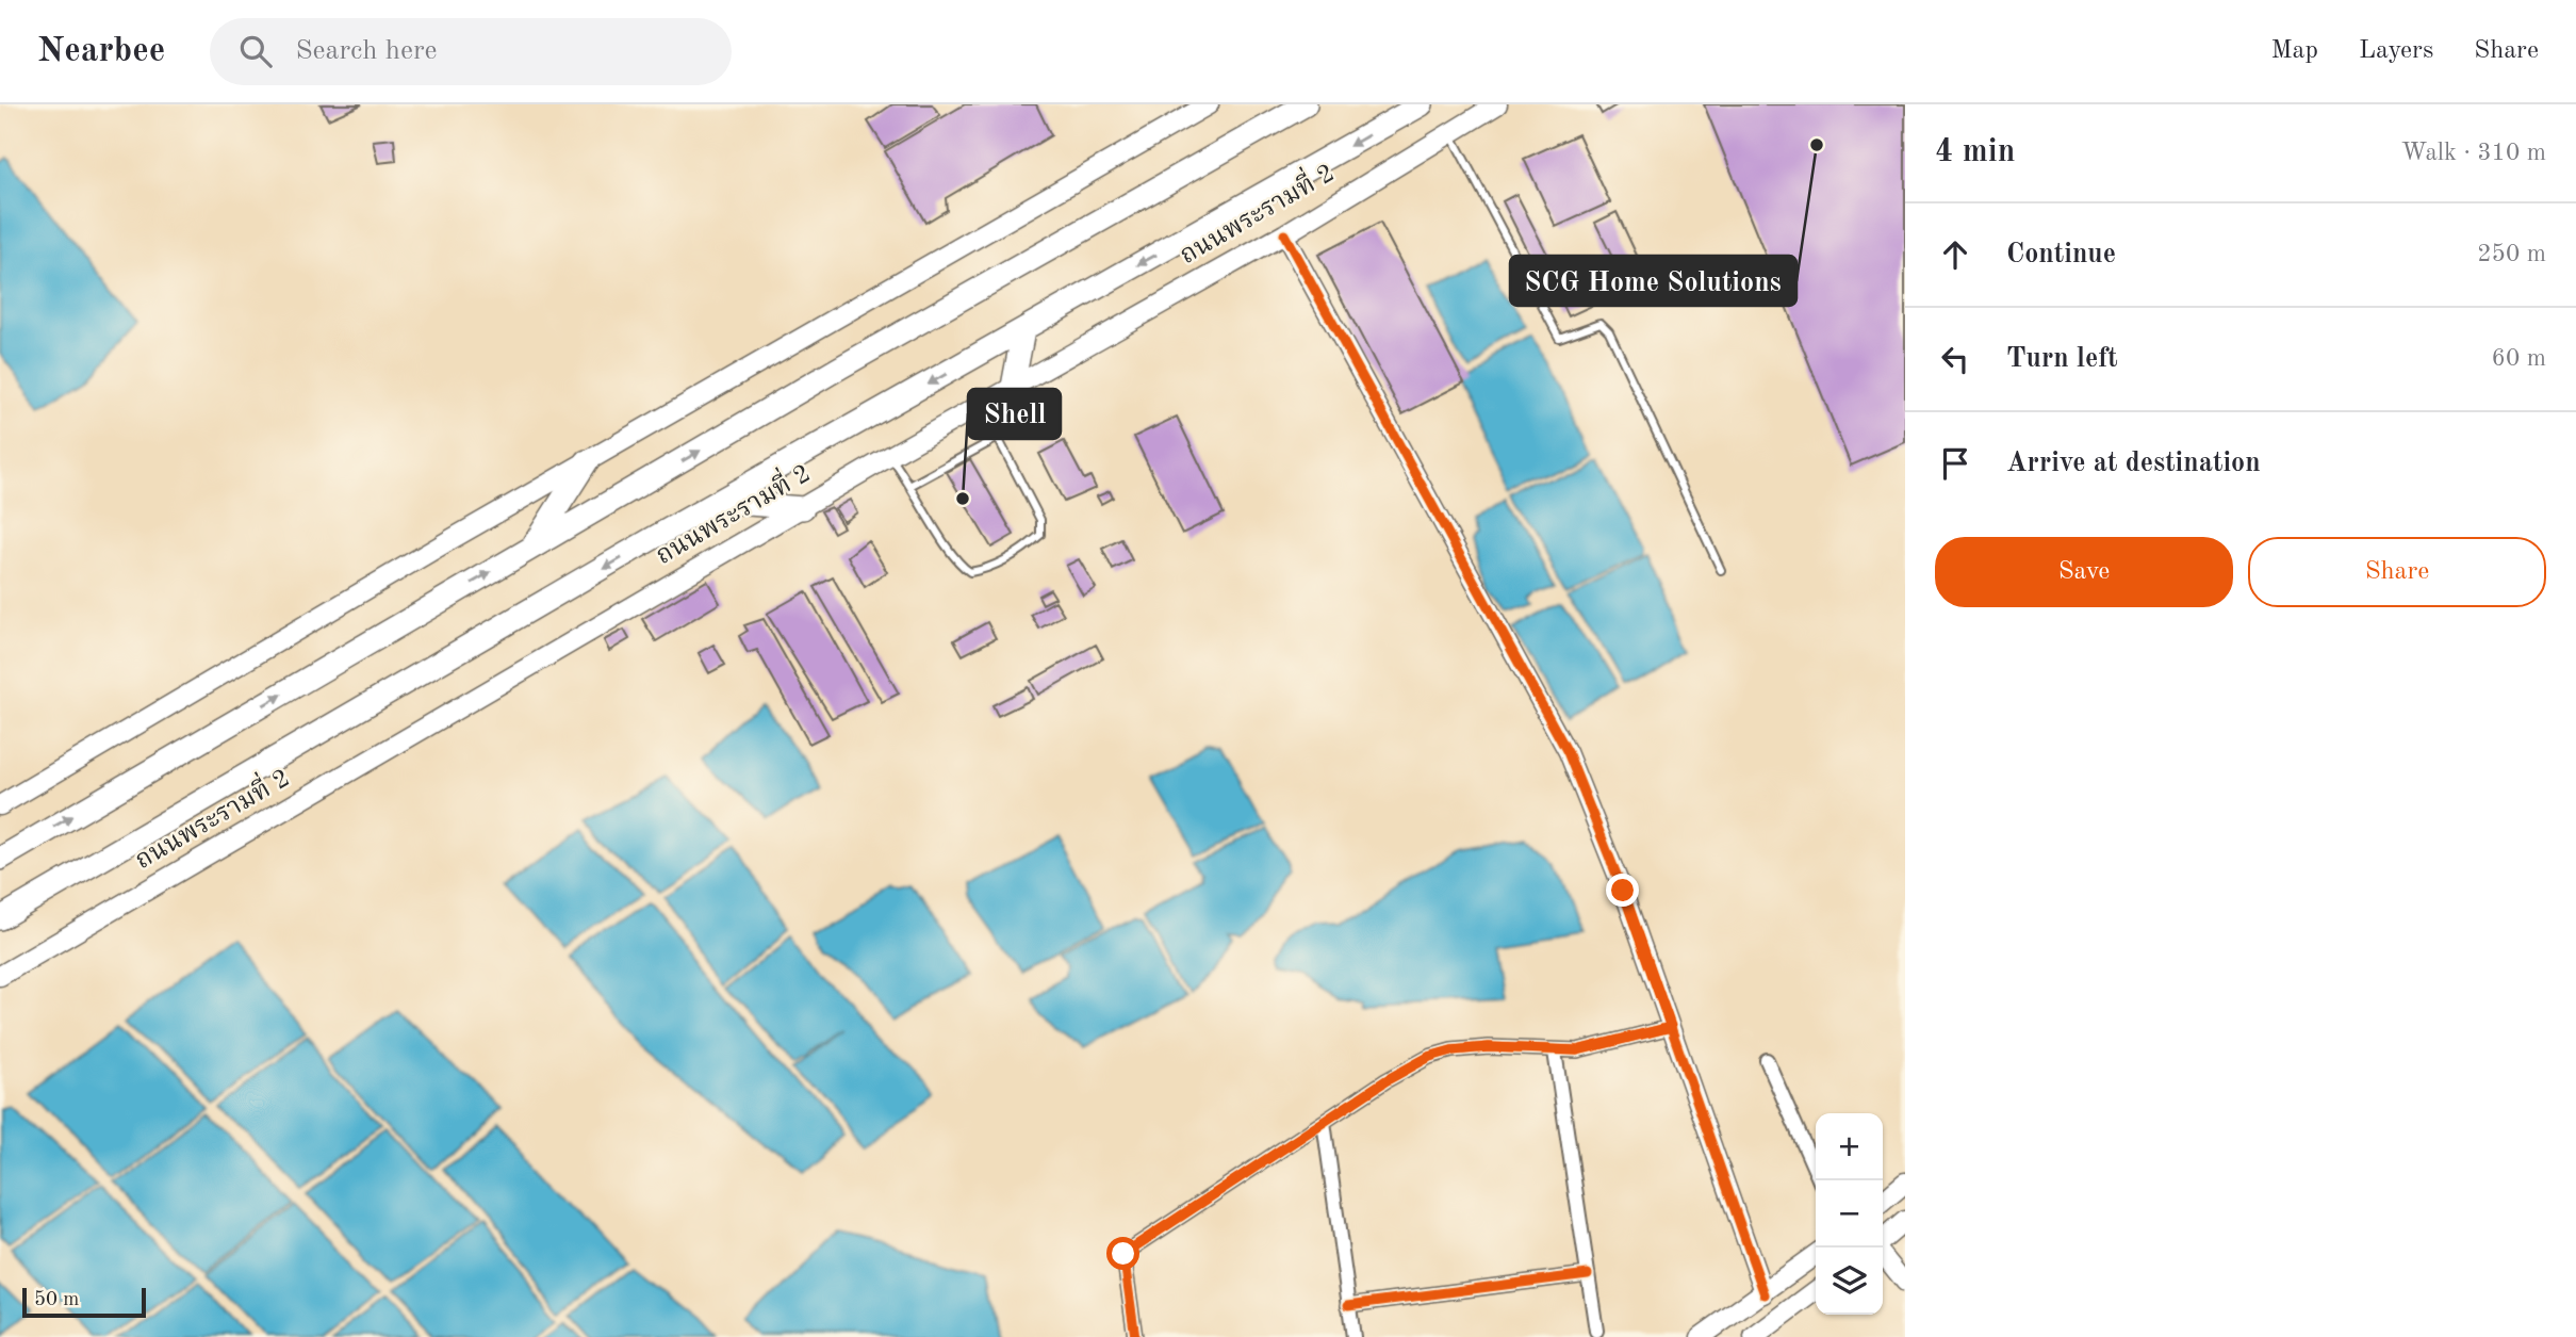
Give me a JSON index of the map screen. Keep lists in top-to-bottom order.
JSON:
{
  "streets": {
    "highway": ["ถนนพระรามที่ 2"]
  },
  "places": ["SCG Home Solutions", "Shell"],
  "scale_bar": "50 m",
  "page": {
    "header": "Nearbee",
    "search": "Search here",
    "nav": ["Map", "Layers", "Share"],
    "heading": ["4 min", "Walk · 310 m"],
    "list": [
      ["Continue", "250 m"],
      ["Turn left", "60 m"],
      "Arrive at destination"
    ],
    "buttons": ["Save", "Share"],
    "map_buttons": ["+", "−"],
    "scale": "50 m"
  }
}
